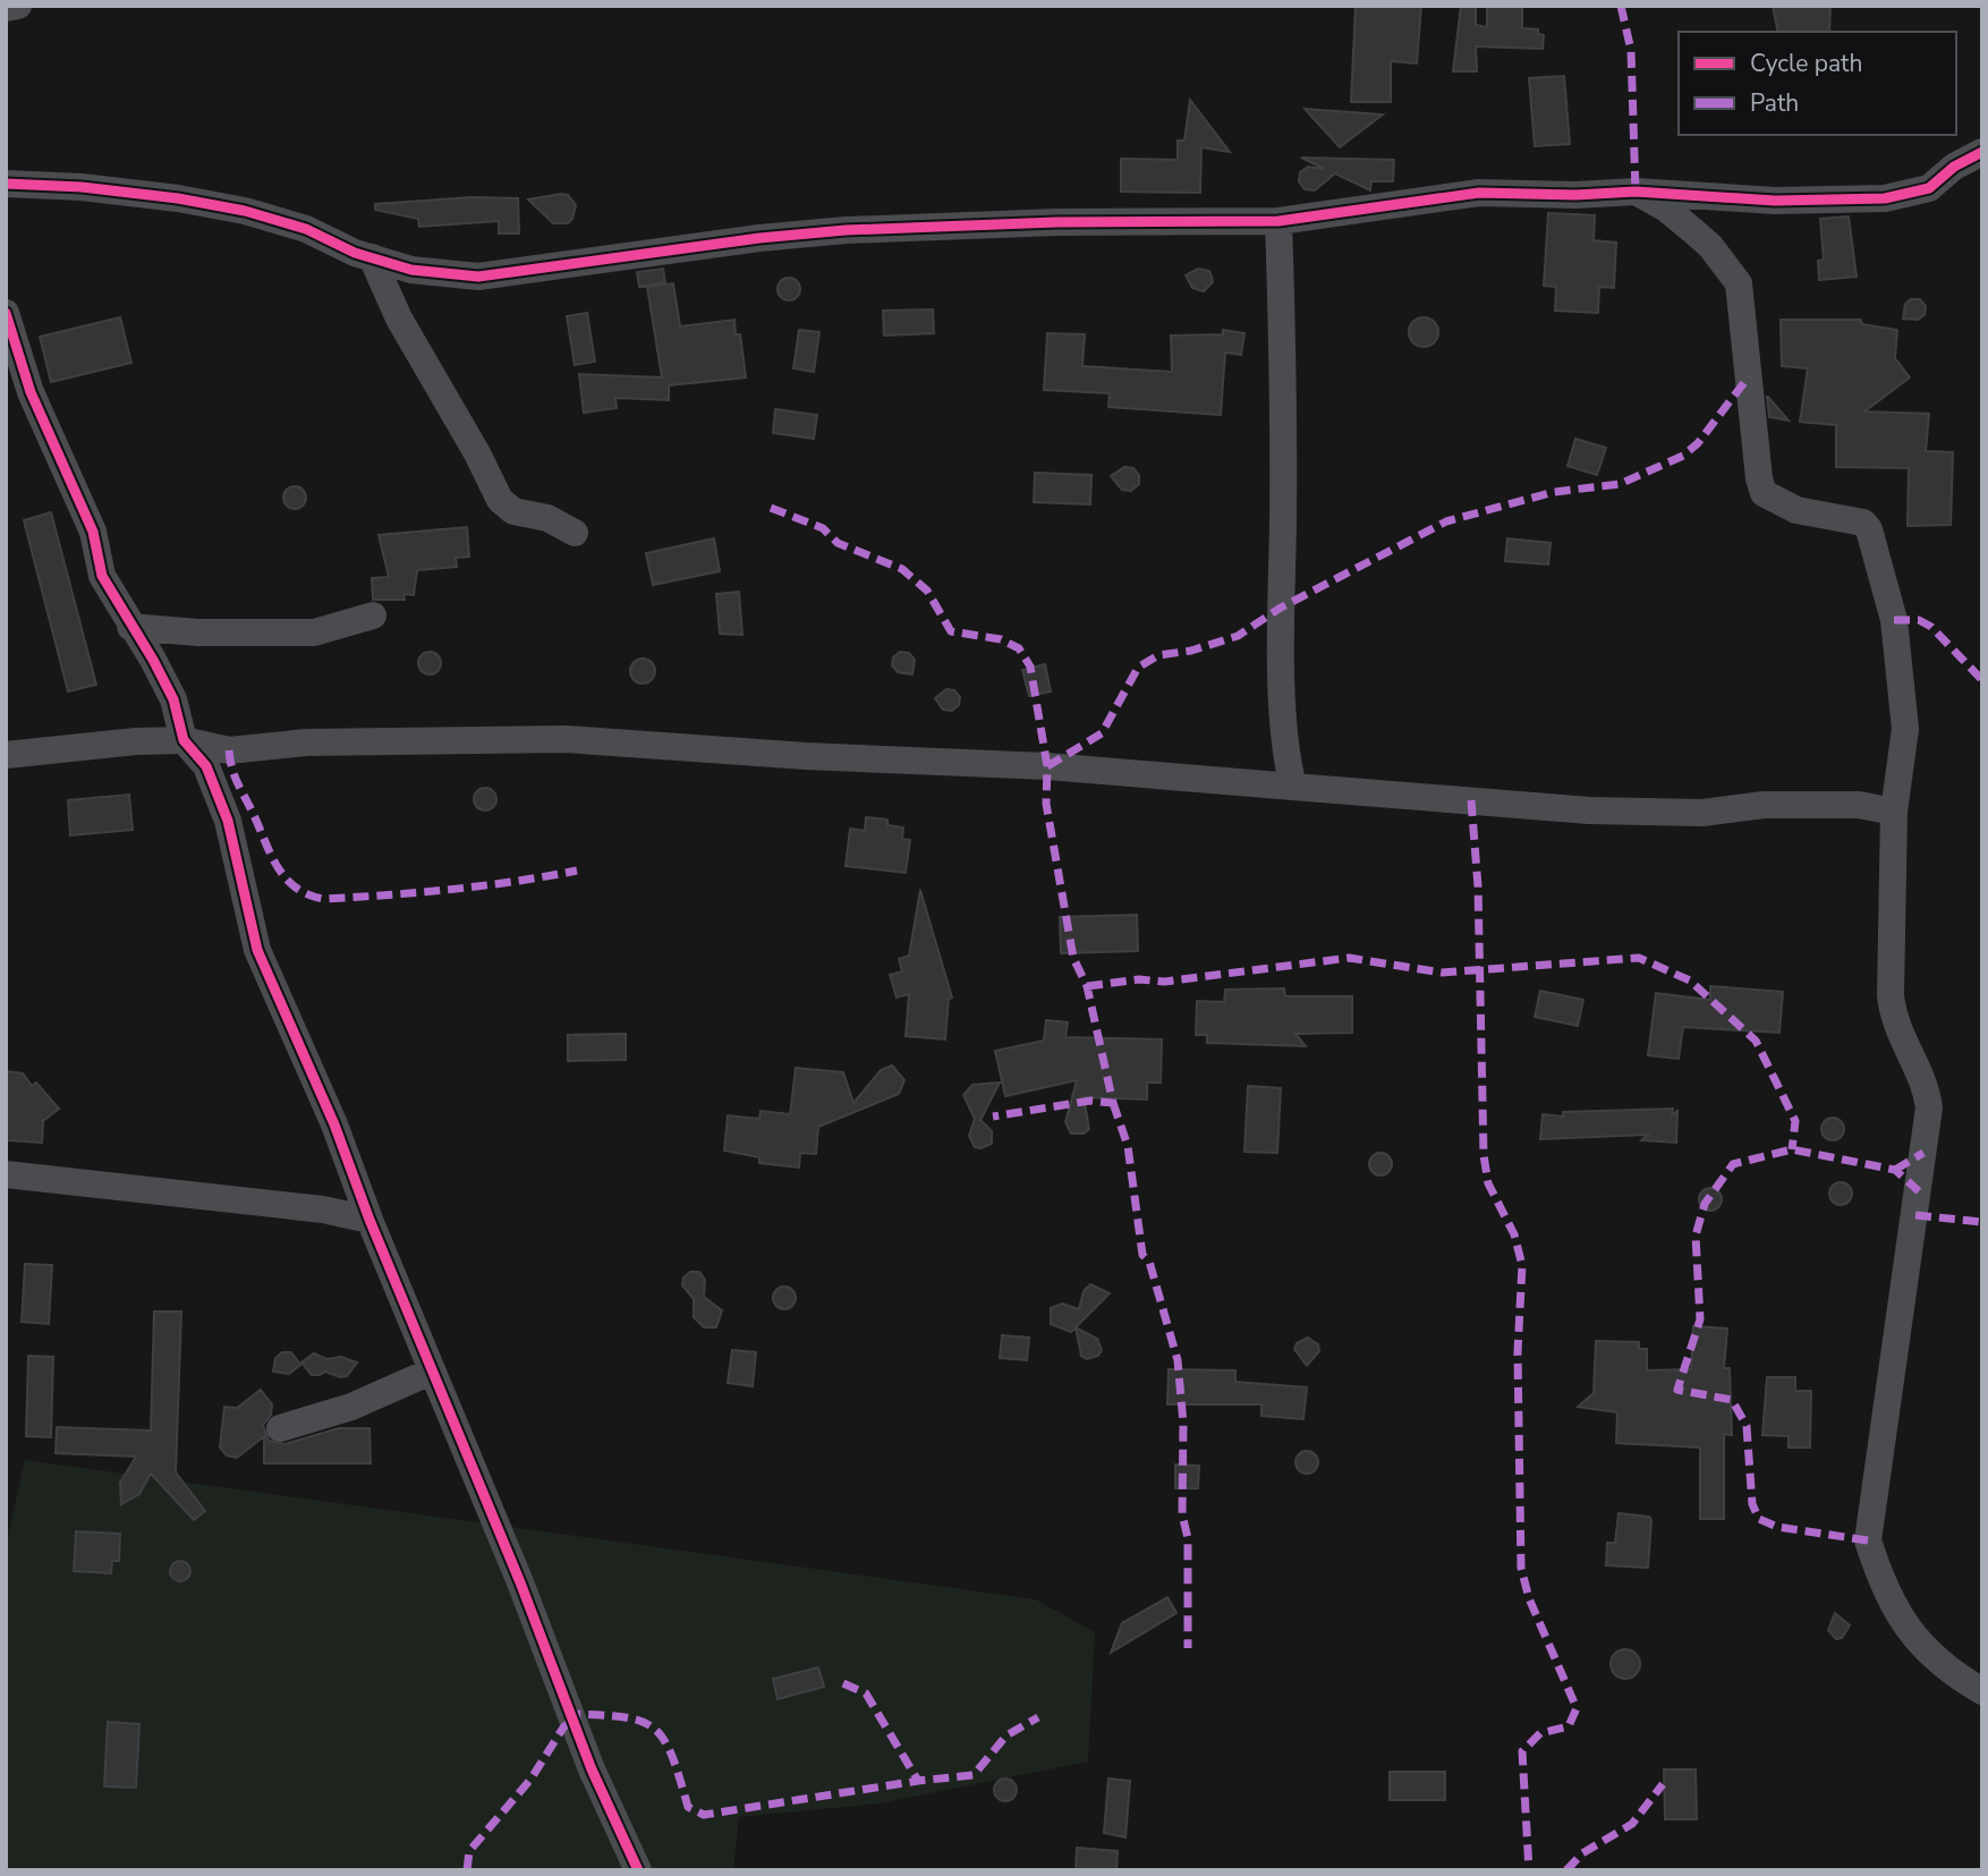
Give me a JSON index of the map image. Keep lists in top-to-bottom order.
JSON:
{
  "legend": ["Cycle path", "Path"]
}
